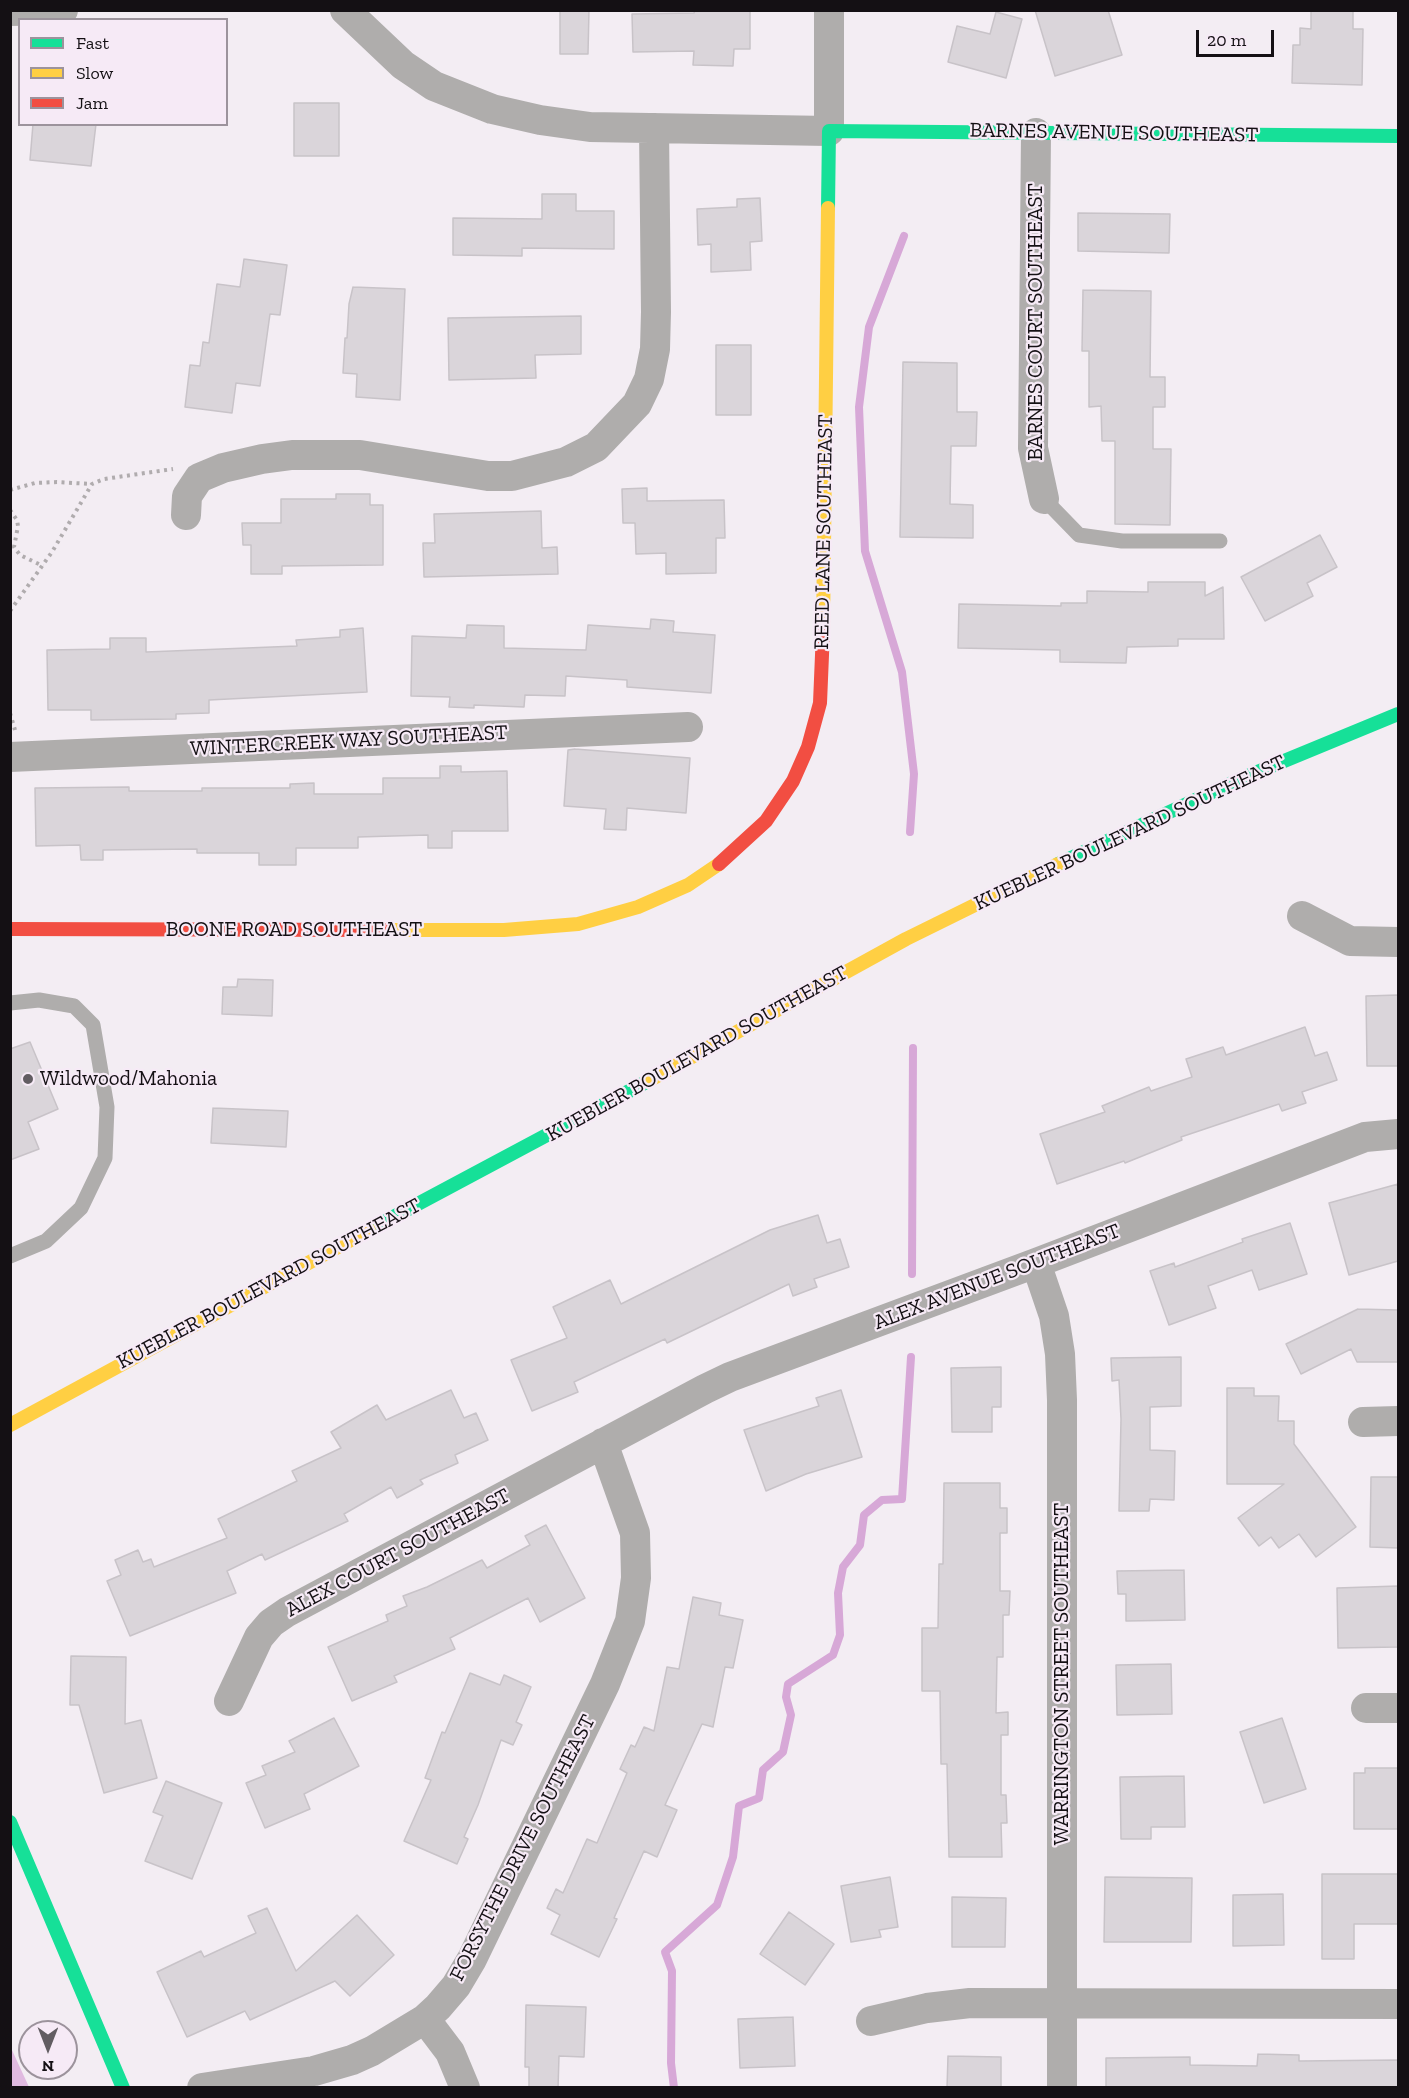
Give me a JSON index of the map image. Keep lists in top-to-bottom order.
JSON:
{
  "streets": {
    "street": [
      "BARNES AVENUE SOUTHEAST",
      "BARNES COURT SOUTHEAST",
      "REED LANE SOUTHEAST",
      "WINTERCREEK WAY SOUTHEAST",
      "KUEBLER BOULEVARD SOUTHEAST",
      "BOONE ROAD SOUTHEAST",
      "ALEX AVENUE SOUTHEAST",
      "ALEX COURT SOUTHEAST",
      "WARRINGTON STREET SOUTHEAST",
      "FORSYTHE DRIVE SOUTHEAST"
    ]
  },
  "crossings": [
    ["BARNES AVENUE SOUTHEAST", "BARNES COURT SOUTHEAST"],
    ["BARNES AVENUE SOUTHEAST", "REED LANE SOUTHEAST"],
    ["REED LANE SOUTHEAST", "BOONE ROAD SOUTHEAST"],
    ["ALEX AVENUE SOUTHEAST", "ALEX COURT SOUTHEAST"],
    ["ALEX AVENUE SOUTHEAST", "WARRINGTON STREET SOUTHEAST"],
    ["ALEX AVENUE SOUTHEAST", "FORSYTHE DRIVE SOUTHEAST"],
    ["ALEX COURT SOUTHEAST", "FORSYTHE DRIVE SOUTHEAST"]
  ],
  "places": ["Wildwood/Mahonia"],
  "legend": ["Fast", "Slow", "Jam"],
  "scale_bar": "20 m",
  "north": "bottom"
}
